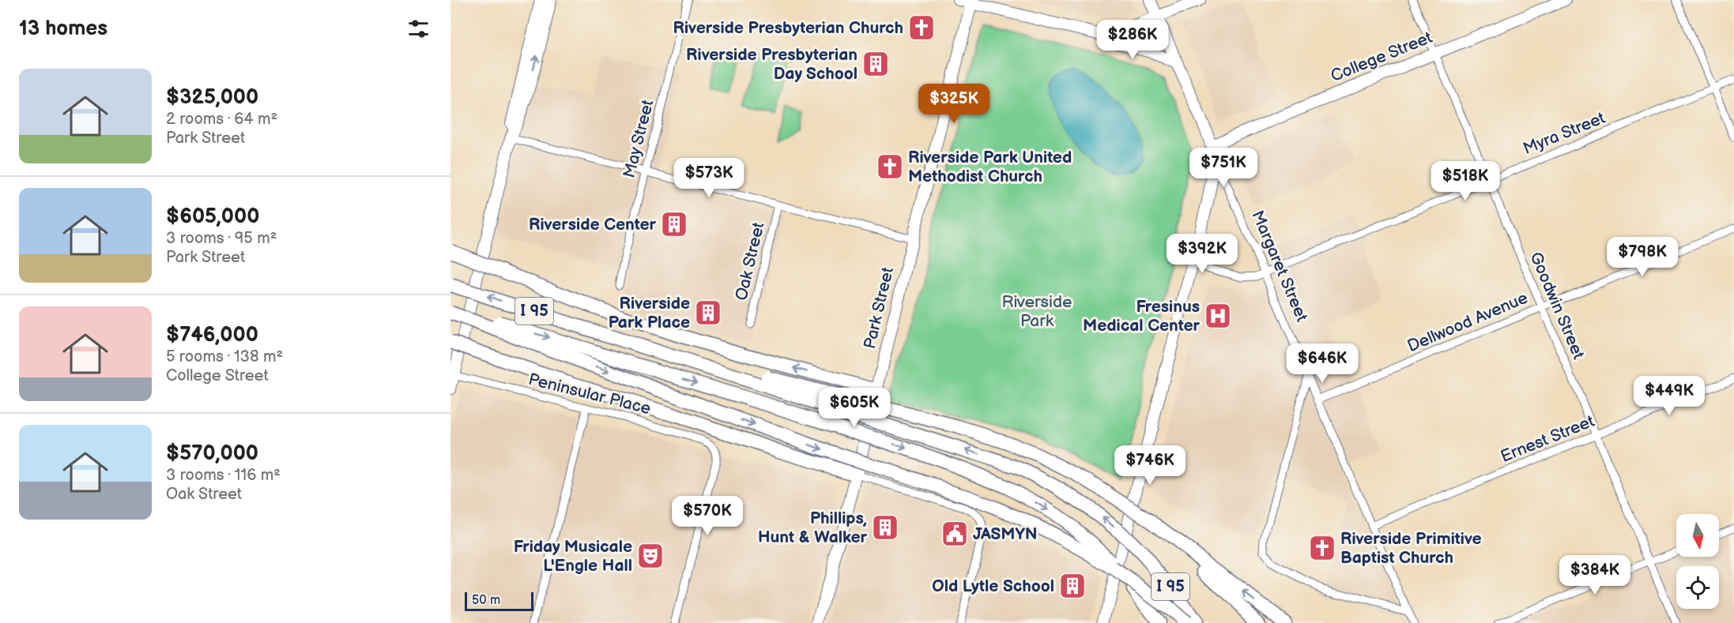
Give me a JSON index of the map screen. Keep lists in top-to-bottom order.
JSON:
{
  "streets": {
    "highway": ["I 95"],
    "street": [
      "College Street",
      "Myra Street",
      "May Street",
      "Oak Street",
      "Margaret Street",
      "Goodwin Street",
      "Park Street",
      "Dellwood Avenue",
      "Peninsular Place",
      "Ernest Street"
    ]
  },
  "crossings": [
    ["College Street", "Margaret Street"],
    ["College Street", "Goodwin Street"],
    ["Myra Street", "Margaret Street"],
    ["Myra Street", "Goodwin Street"],
    ["Margaret Street", "Dellwood Avenue"],
    ["Margaret Street", "Ernest Street"],
    ["Goodwin Street", "Dellwood Avenue"],
    ["Goodwin Street", "Ernest Street"]
  ],
  "parks": ["Riverside Park"],
  "places": {
    "church": ["Riverside Presbyterian Church", "Riverside Park United Methodist Church", "Riverside Primitive Baptist Church"],
    "building": [
      "Riverside Presbyterian Day School",
      "Riverside Center",
      "Riverside Park Place",
      "Phillips, Hunt & Walker",
      "Old Lytle School"
    ],
    "hospital": ["Fresinus Medical Center"],
    "public building": ["JASMYN"],
    "theatre": ["Friday Musicale L'Engle Hall"]
  },
  "scale_bar": "50 m",
  "north": "bottom",
  "page": {
    "heading": "13 homes",
    "price": [
      "$286K",
      "$325K",
      "$751K",
      "$573K",
      "$518K",
      "$392K",
      "$798K",
      "$646K",
      "$449K",
      "$605K",
      "$746K",
      "$570K",
      "$384K"
    ],
    "list": [
      {
        "name": "$325,000",
        "note": "2 rooms · 64 m² · Park Street"
      },
      {
        "name": "$605,000",
        "note": "3 rooms · 95 m² · Park Street"
      },
      {
        "name": "$746,000",
        "note": "5 rooms · 138 m² · College Street"
      },
      {
        "name": "$570,000",
        "note": "3 rooms · 116 m² · Oak Street"
      }
    ],
    "scale": "50 m"
  }
}
